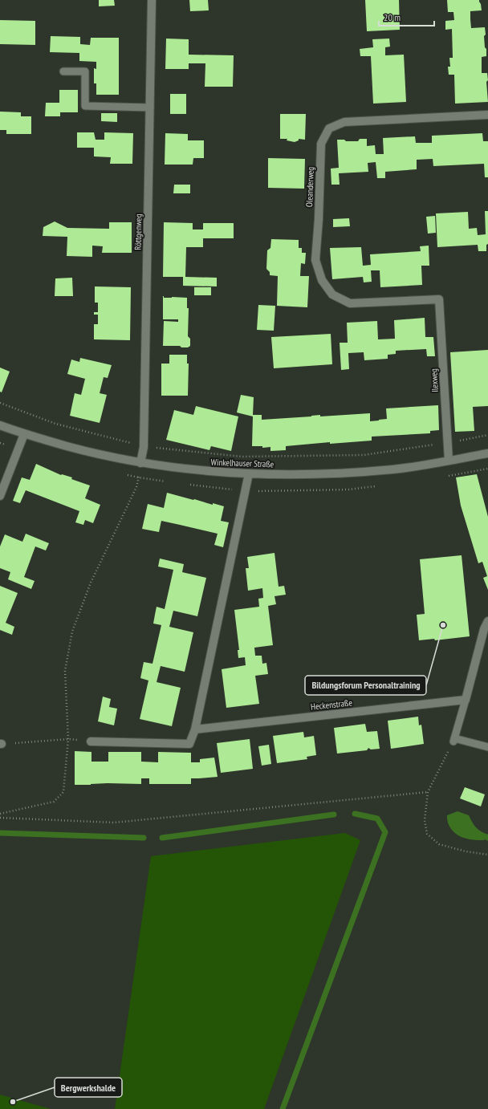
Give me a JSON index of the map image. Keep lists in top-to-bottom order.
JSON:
{
  "streets": {
    "street": [
      "Oleanderweg",
      "Röttgenweg",
      "Ilexweg",
      "Winkelhauser Straße",
      "Heckenstraße"
    ]
  },
  "crossings": [
    ["Oleanderweg", "Ilexweg"],
    ["Röttgenweg", "Winkelhauser Straße"],
    ["Ilexweg", "Winkelhauser Straße"]
  ],
  "places": ["Bildungsforum Personaltraining", "Bergwerkshalde"],
  "scale_bar": "20 m"
}
